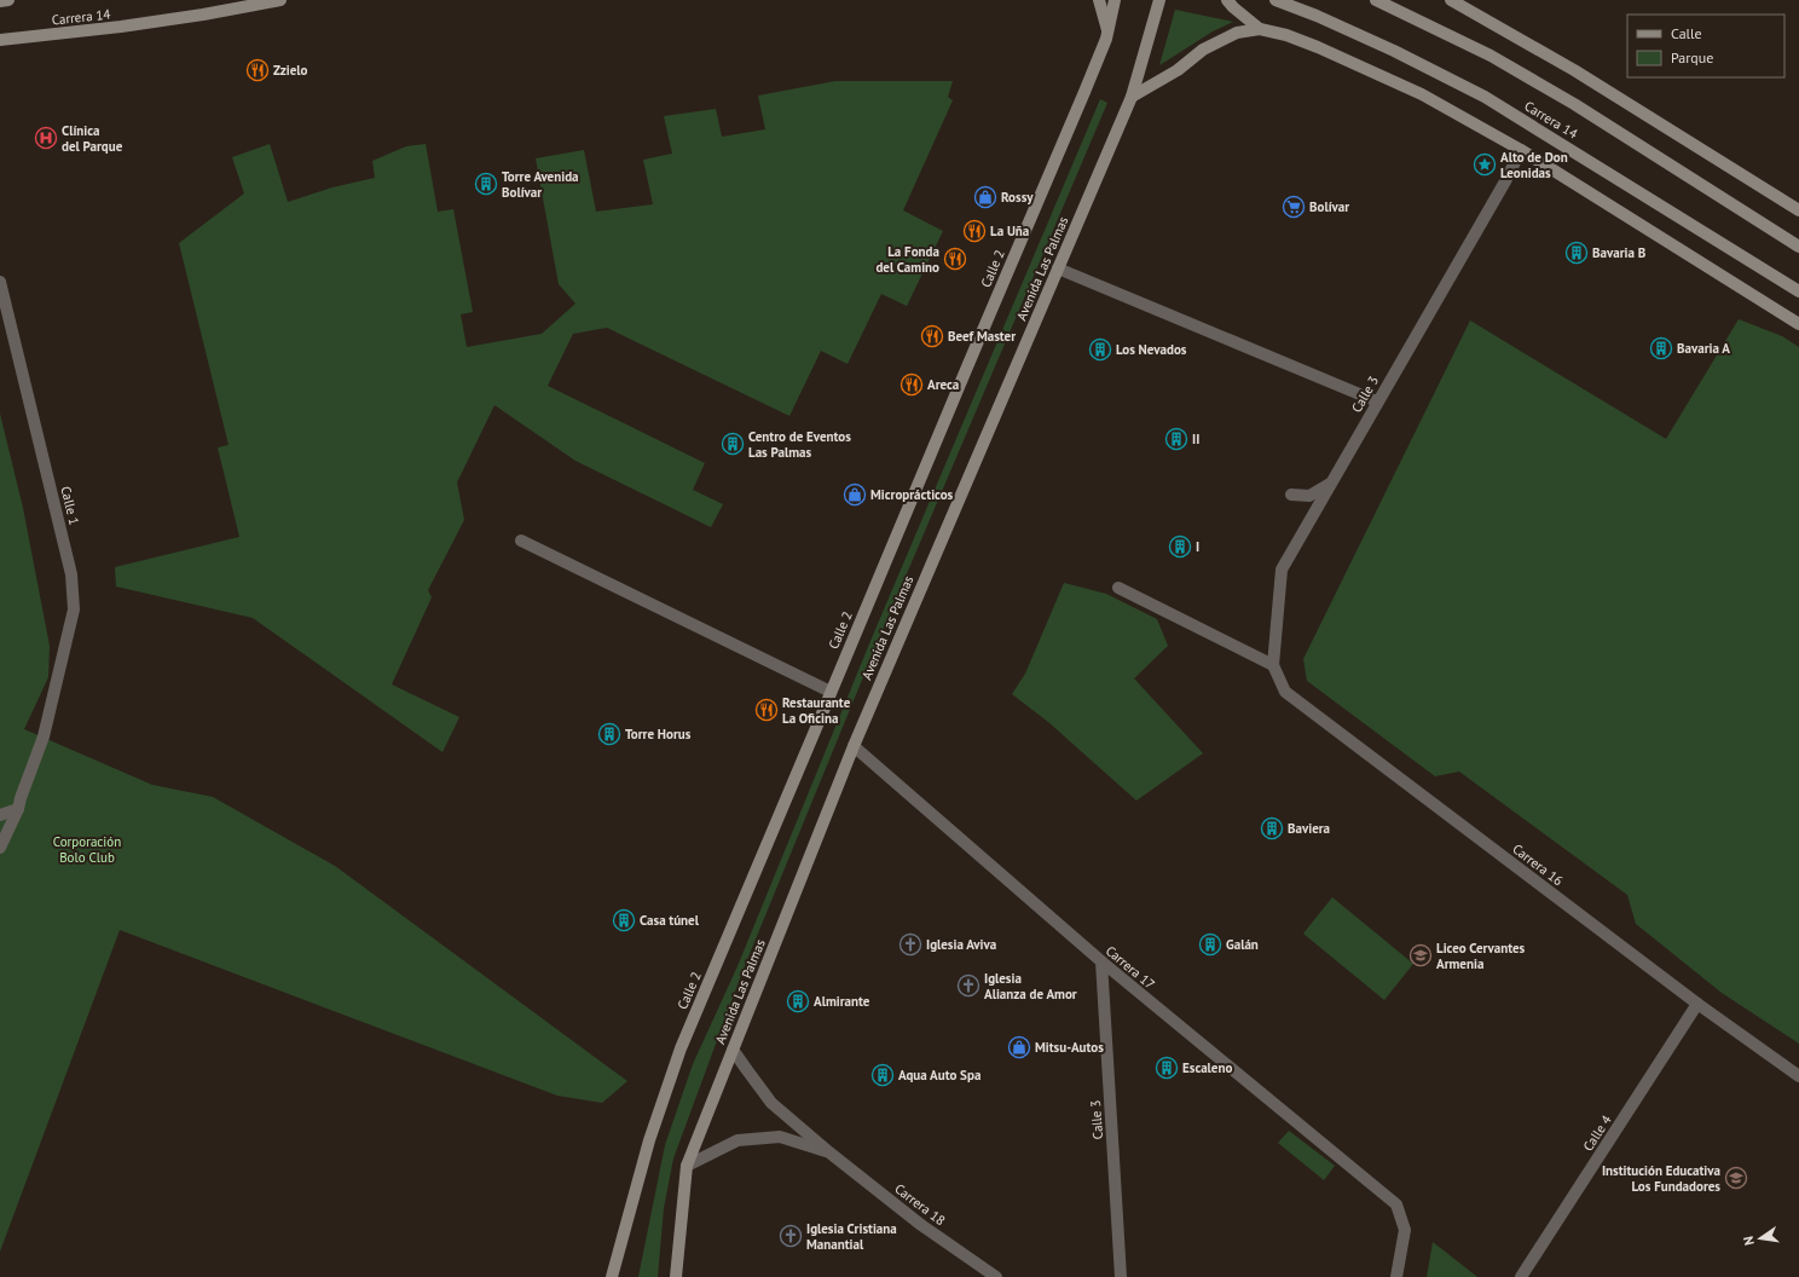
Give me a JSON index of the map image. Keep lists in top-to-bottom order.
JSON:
{
  "streets": {
    "main road": ["Carrera 14", "Calle 2", "Avenida Las Palmas"],
    "street": [
      "Calle 3",
      "Calle 1",
      "Carrera 16",
      "Carrera 17",
      "Calle 4",
      "Carrera 18"
    ]
  },
  "crossings": [
    ["Avenida Las Palmas", "Carrera 17"],
    ["Avenida Las Palmas", "Carrera 18"],
    ["Calle 3", "Carrera 16"],
    ["Calle 3", "Carrera 17"],
    ["Carrera 16", "Calle 4"]
  ],
  "parks": ["Corporación Bolo Club"],
  "places": {
    "restaurant": [
      "Zzielo",
      "La Uña",
      "La Fonda del Camino",
      "Beef Master",
      "Areca",
      "Restaurante La Oficina"
    ],
    "hospital": ["Clínica del Parque"],
    "place": ["Alto de Don Leonidas"],
    "building": [
      "Torre Avenida Bolívar",
      "Bavaria B",
      "Bavaria A",
      "Los Nevados",
      "II",
      "Centro de Eventos Las Palmas",
      "I",
      "Torre Horus",
      "Baviera",
      "Casa túnel",
      "Galán",
      "Almirante",
      "Escaleno",
      "Aqua Auto Spa"
    ],
    "shop": ["Rossy", "Microprácticos", "Mitsu-Autos"],
    "supermarket": ["Bolívar"],
    "church": ["Iglesia Aviva", "Iglesia Alianza de Amor", "Iglesia Cristiana Manantial"],
    "school or university": ["Liceo Cervantes Armenia", "Institución Educativa Los Fundadores"]
  },
  "legend": ["Calle", "Parque"],
  "north": "left"
}
